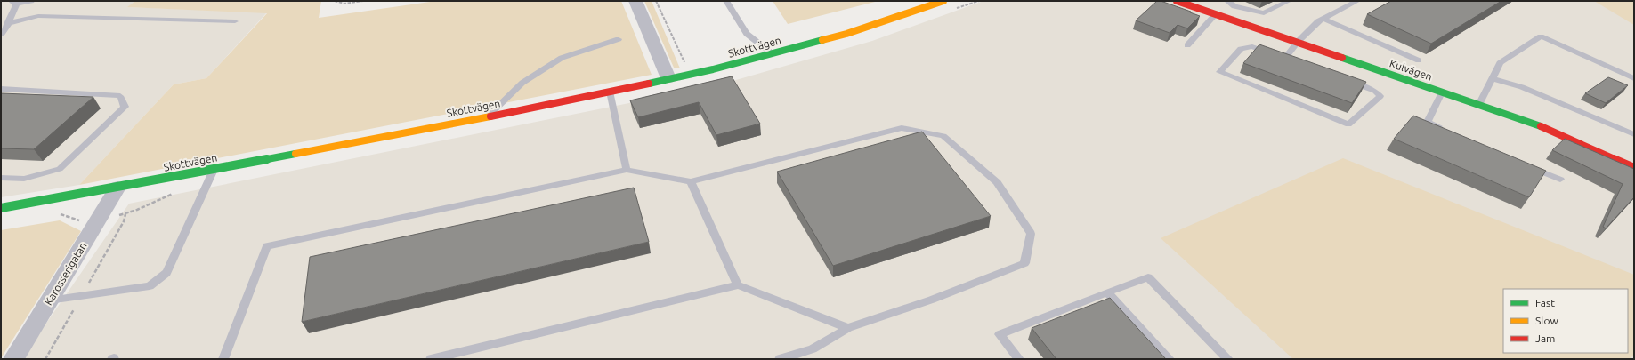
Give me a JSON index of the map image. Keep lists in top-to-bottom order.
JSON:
{
  "streets": {
    "street": ["Skottvägen", "Kulvägen", "Karosserigatan"]
  },
  "crossings": [
    ["Skottvägen", "Karosserigatan"]
  ],
  "legend": ["Fast", "Slow", "Jam"]
}
